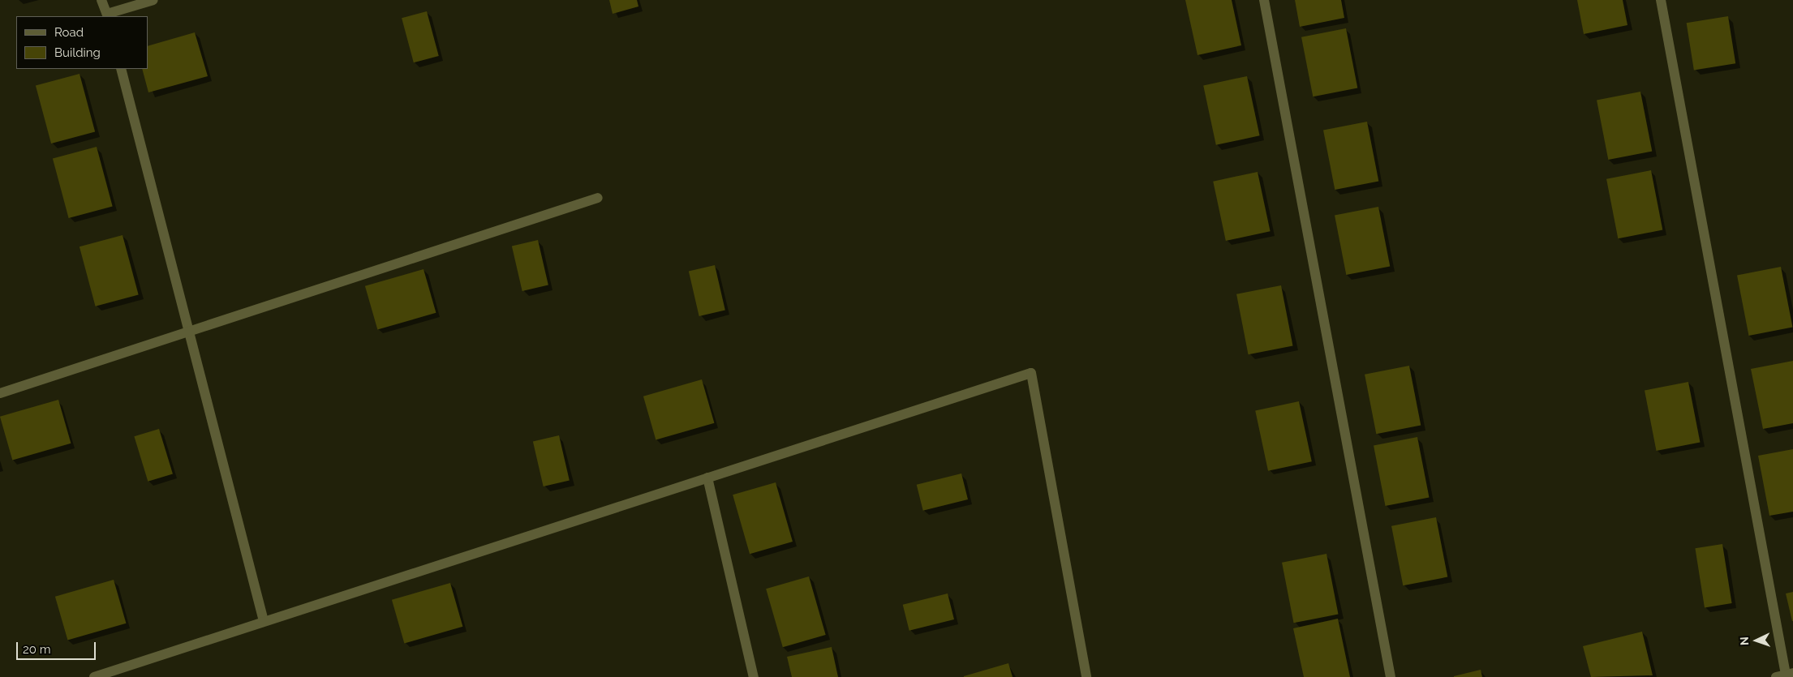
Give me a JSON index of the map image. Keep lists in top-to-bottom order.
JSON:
{
  "legend": ["Road", "Building"],
  "scale_bar": "20 m",
  "north": "left"
}
